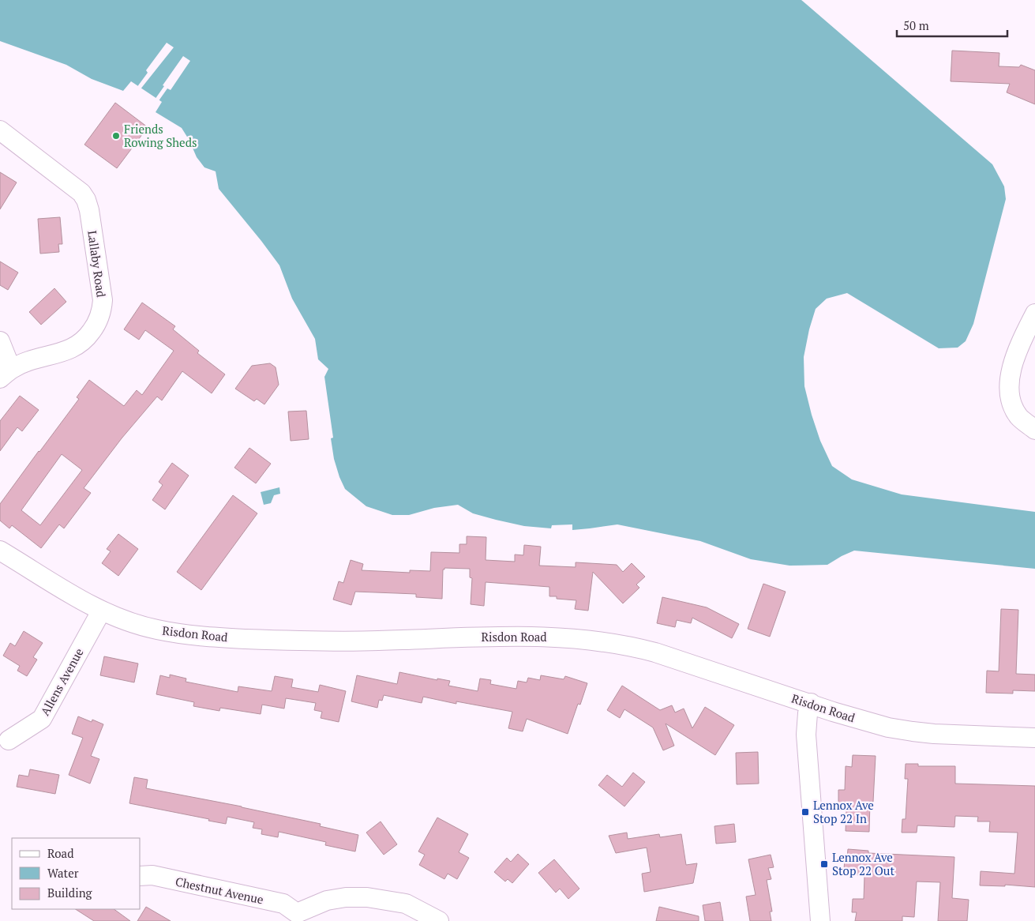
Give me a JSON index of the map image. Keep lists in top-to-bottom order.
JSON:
{
  "streets": {
    "street": [
      "Lallaby Road",
      "Risdon Road",
      "Allens Avenue",
      "Chestnut Avenue"
    ]
  },
  "crossings": [
    ["Risdon Road", "Allens Avenue"]
  ],
  "places": {
    "other": ["Friends Rowing Sheds"],
    "transit": ["Lennox Ave Stop 22 In", "Lennox Ave Stop 22 Out"]
  },
  "legend": ["Road", "Water", "Building"],
  "scale_bar": "50 m"
}
